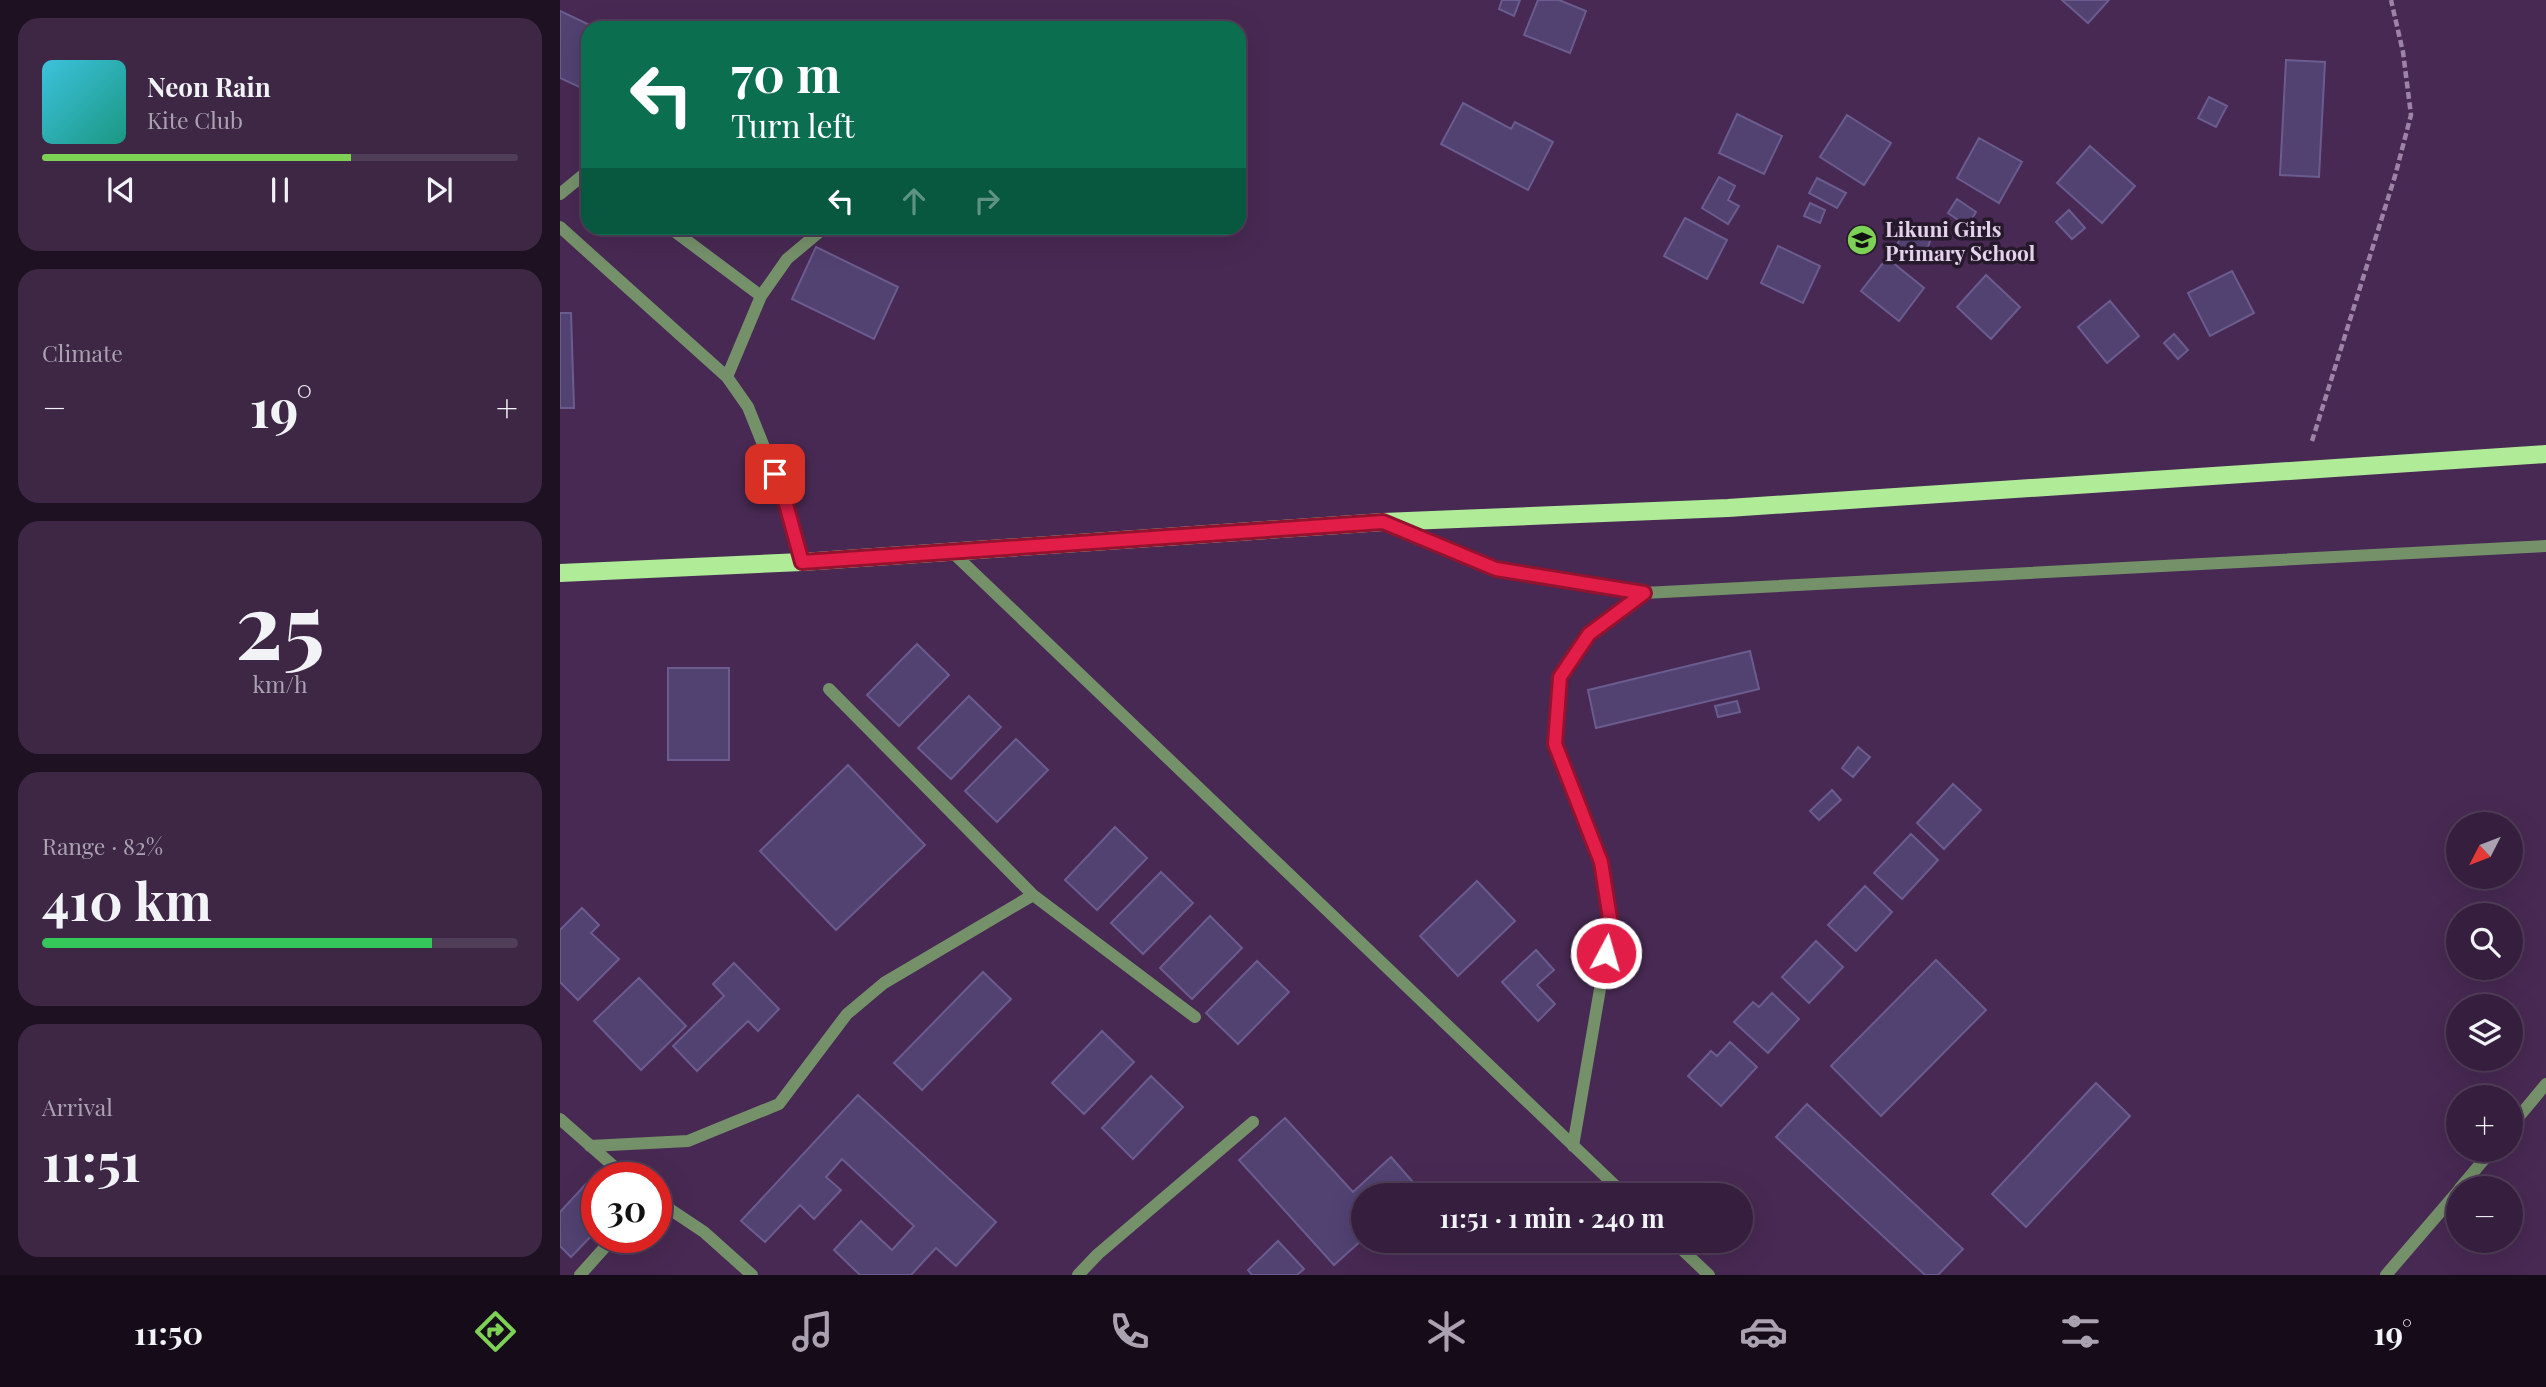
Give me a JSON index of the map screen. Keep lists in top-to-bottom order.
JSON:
{
  "places": {
    "school or university": ["Likuni Girls Primary School"]
  },
  "north": "bottom left",
  "page": {
    "turn": ["70 m", "Turn left"],
    "song": ["Neon Rain", "Kite Club"],
    "tile": [
      "Climate",
      ["25", "km/h"],
      ["Range · 82%", "410 km"],
      ["Arrival", "11:51"]
    ],
    "heat": ["−", "19°", "+"],
    "map_buttons": ["+", "−"],
    "limit": "30",
    "trip": "11:51 · 1 min · 240 m",
    "tabs": ["11:50", "19°"]
  }
}
